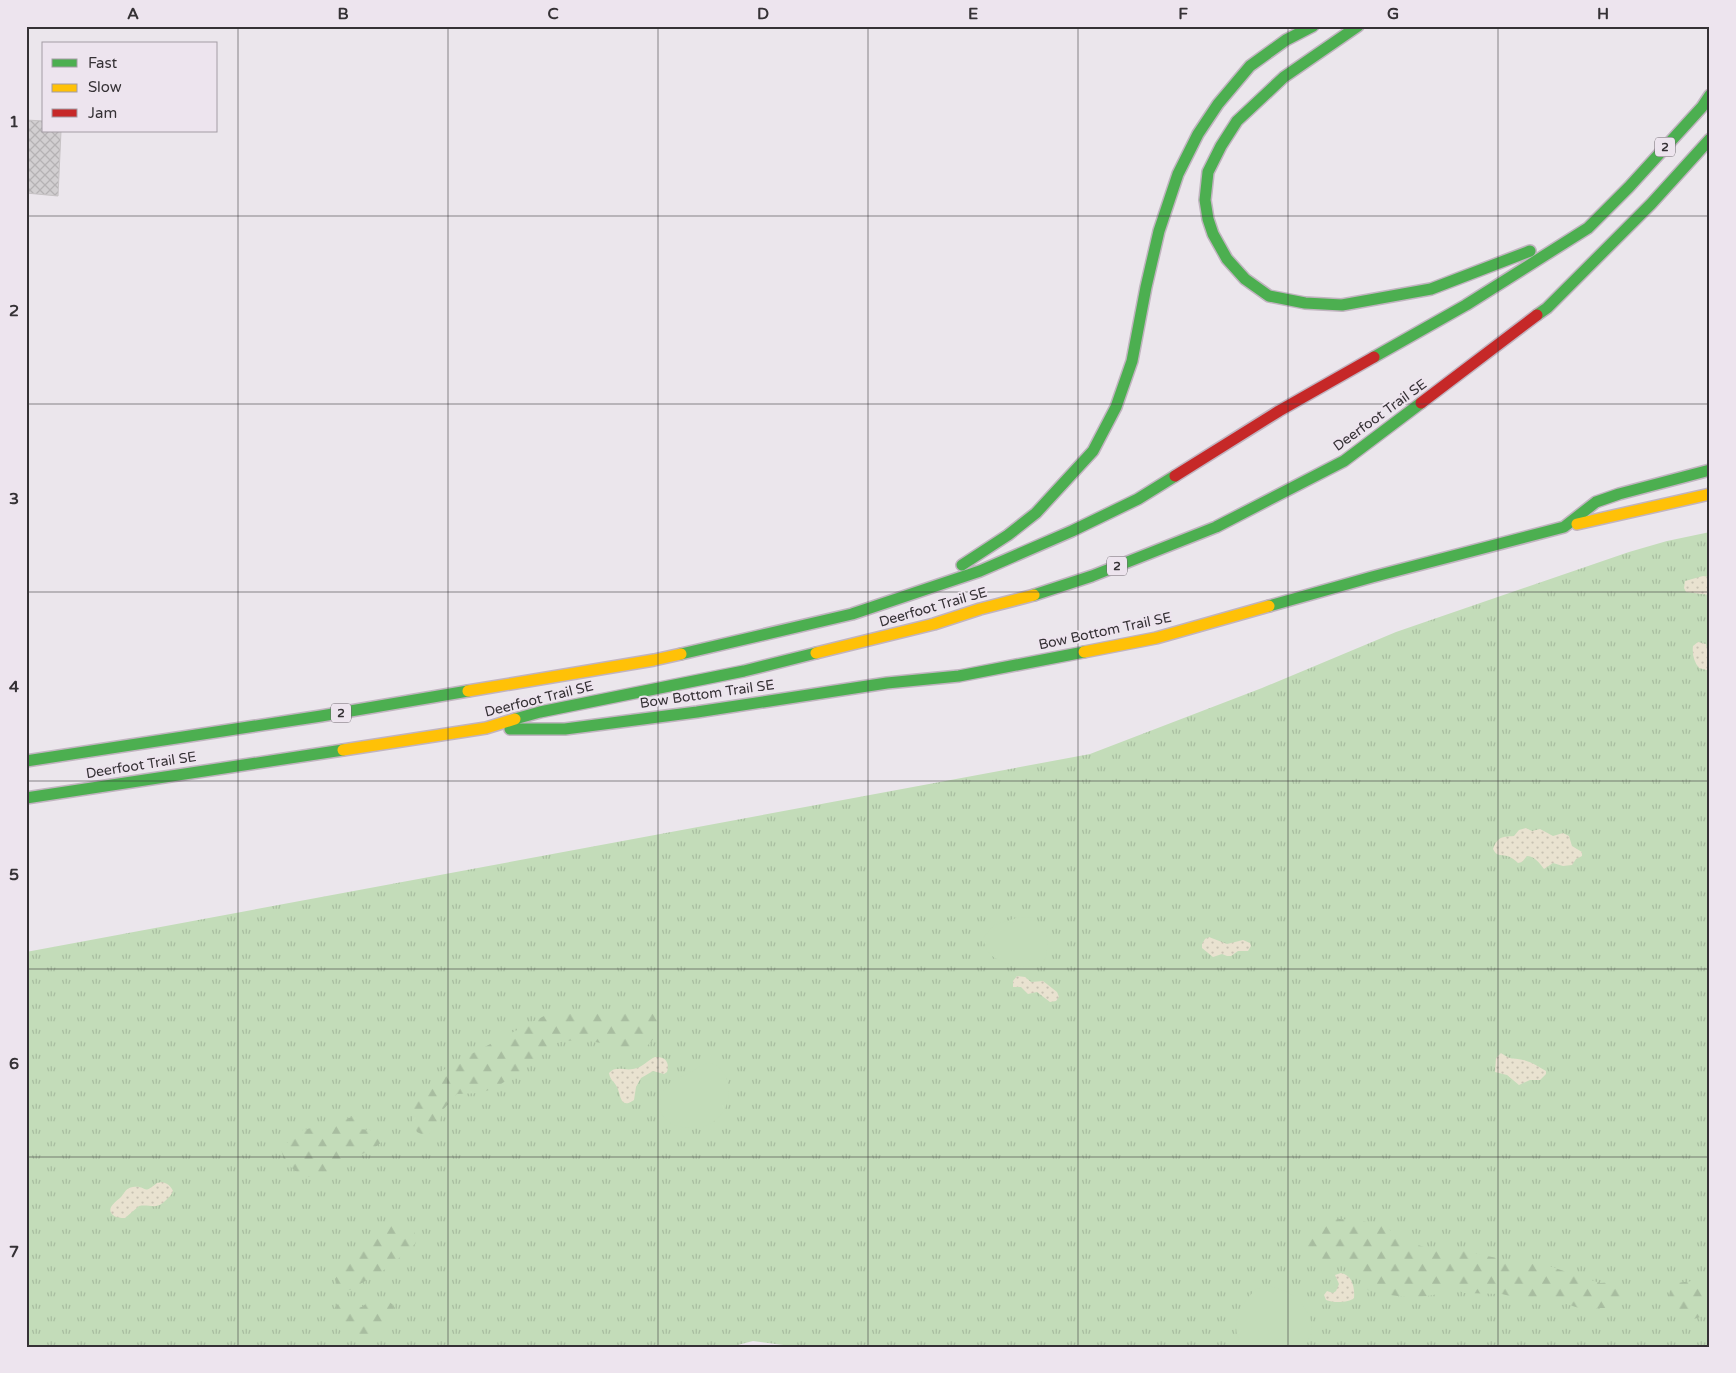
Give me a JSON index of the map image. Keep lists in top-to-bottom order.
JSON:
{
  "streets": {
    "highway": ["2", "Deerfoot Trail SE", "Bow Bottom Trail SE"]
  },
  "crossings": [
    ["Deerfoot Trail SE", "Bow Bottom Trail SE"]
  ],
  "legend": ["Fast", "Slow", "Jam"],
  "grid": {
    "columns": [
      "A",
      "B",
      "C",
      "D",
      "E",
      "F",
      "G",
      "H"
    ],
    "rows": [
      "1",
      "2",
      "3",
      "4",
      "5",
      "6",
      "7"
    ]
  }
}
